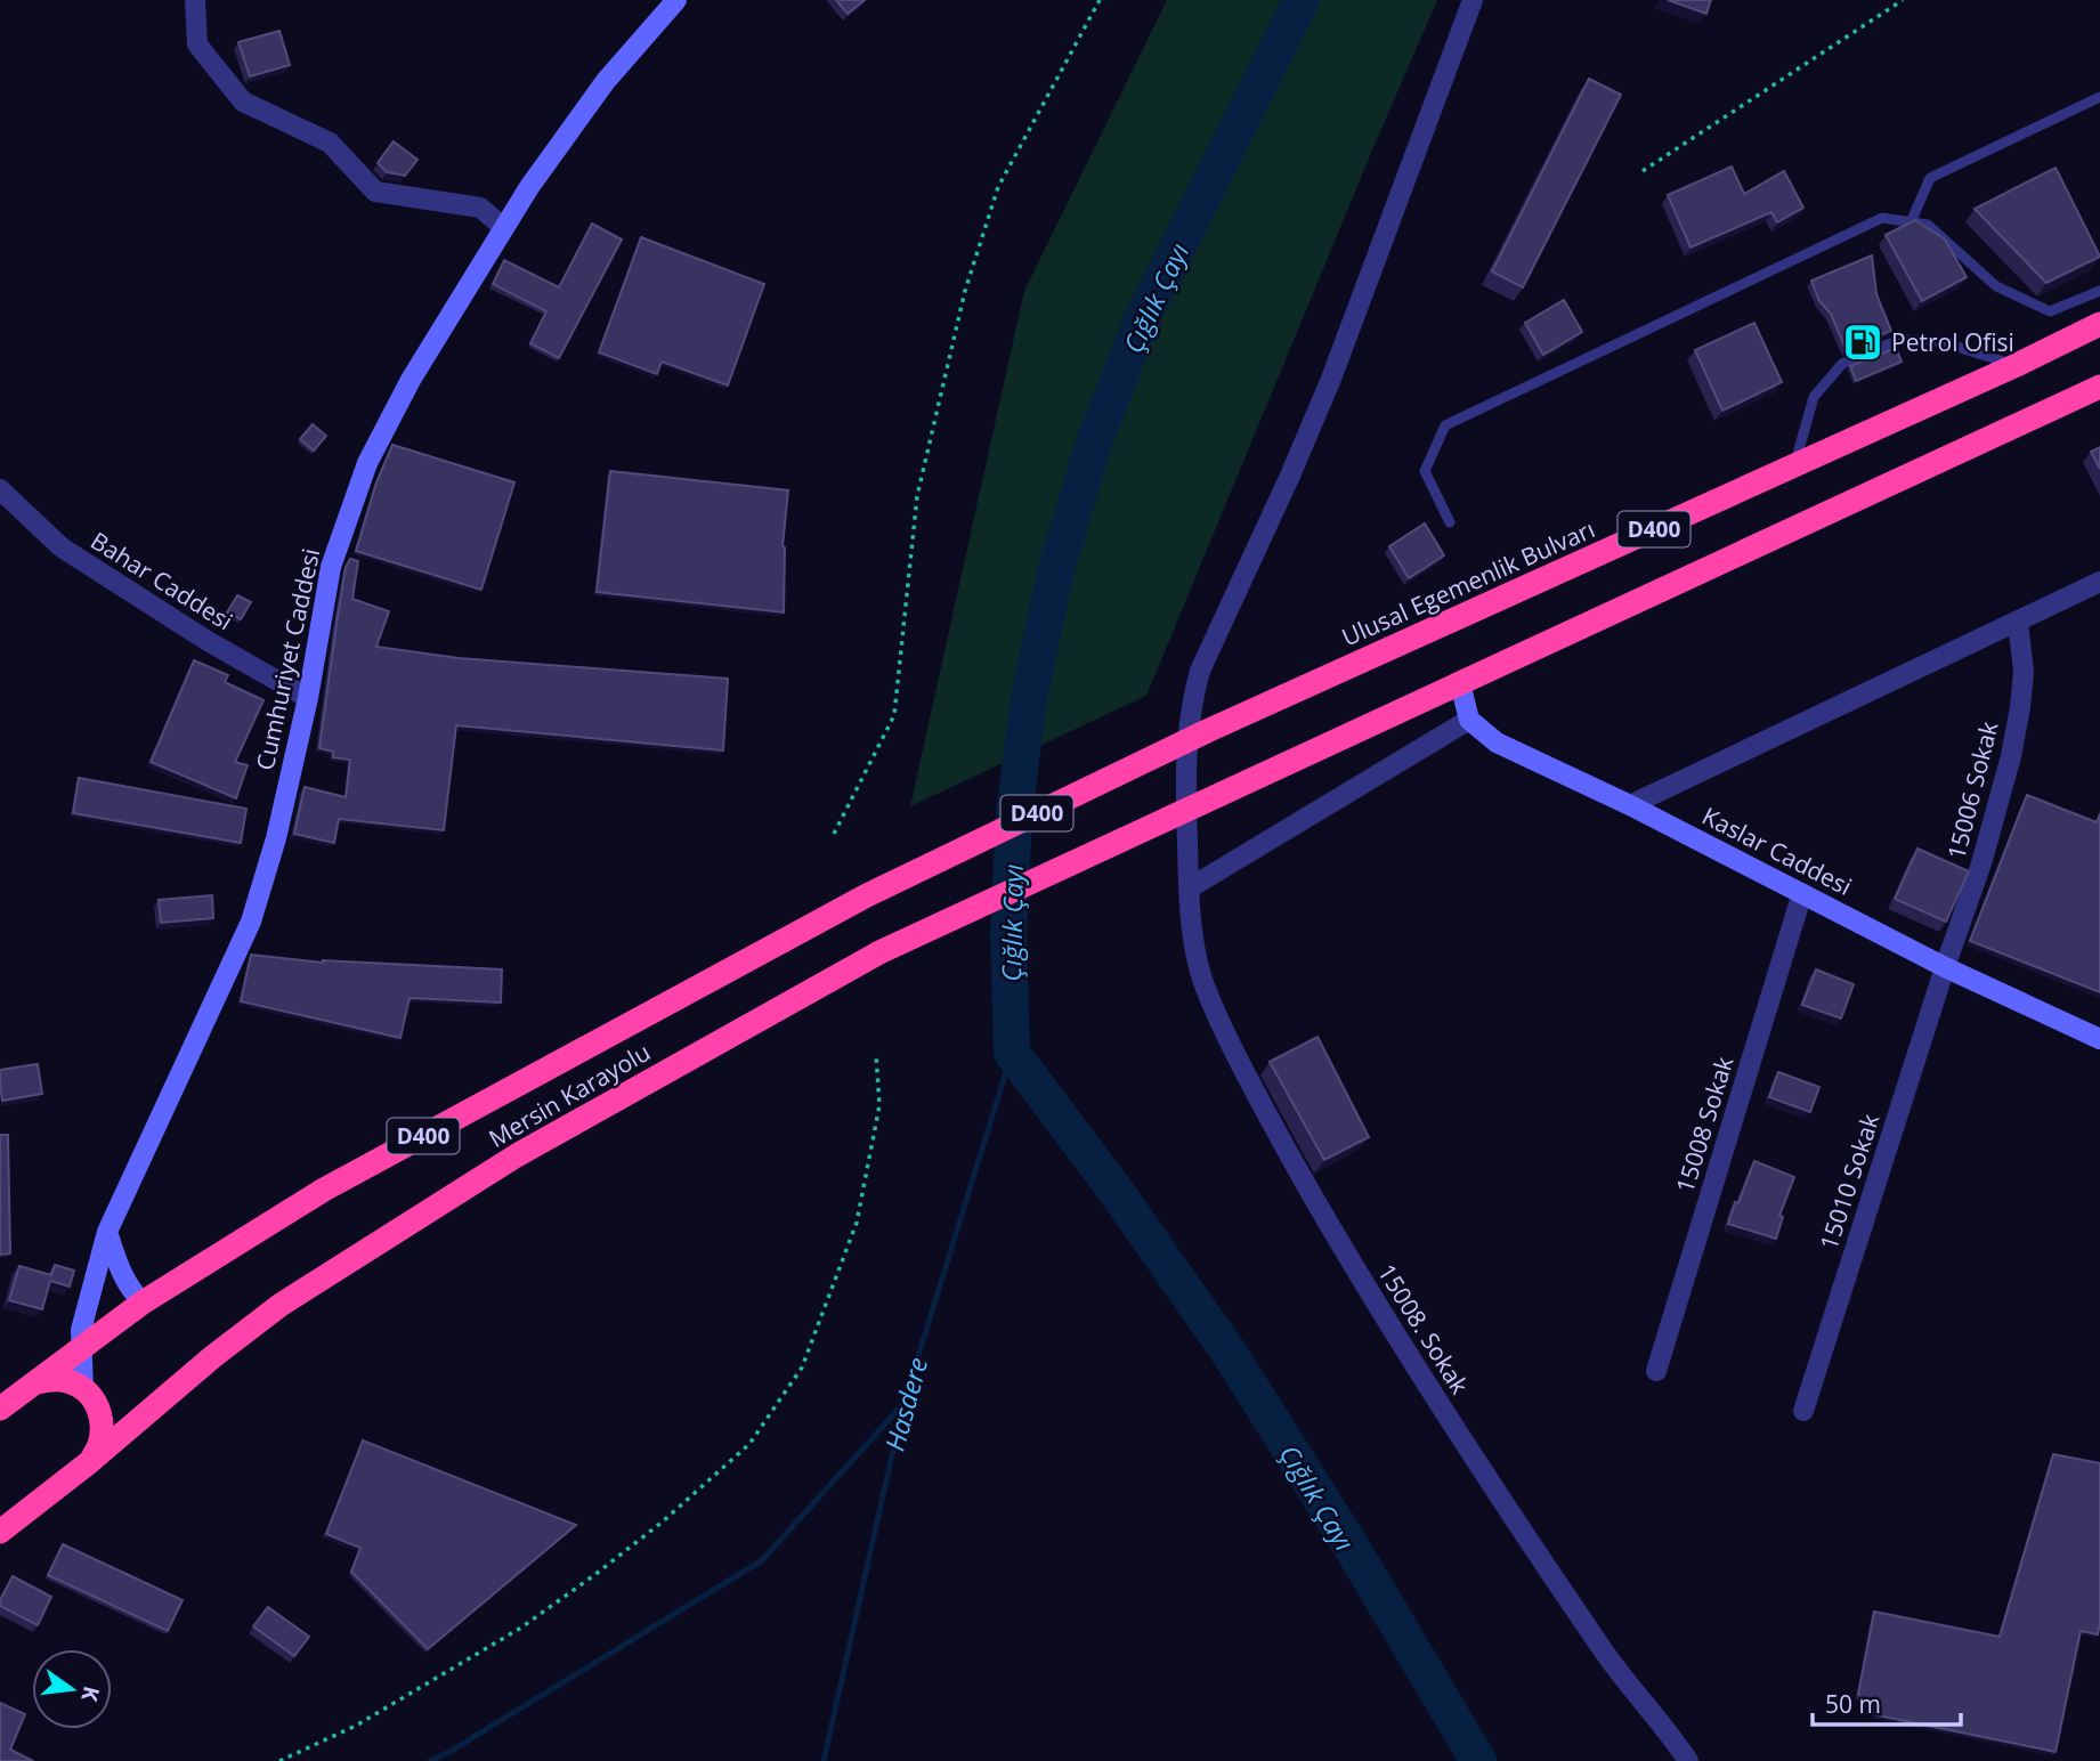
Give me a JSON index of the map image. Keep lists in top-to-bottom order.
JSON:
{
  "streets": {
    "highway": ["D400", "Ulusal Egemenlik Bulvarı", "Mersin Karayolu"],
    "street": [
      "Bahar Caddesi",
      "Cumhuriyet Caddesi",
      "15006 Sokak",
      "Kaslar Caddesi",
      "15008 Sokak",
      "15010 Sokak",
      "15008. Sokak"
    ]
  },
  "crossings": [
    ["D400", "Mersin Karayolu"],
    ["Bahar Caddesi", "Cumhuriyet Caddesi"],
    ["Ulusal Egemenlik Bulvarı", "Mersin Karayolu"],
    ["Cumhuriyet Caddesi", "Mersin Karayolu"],
    ["15006 Sokak", "Kaslar Caddesi"],
    ["15006 Sokak", "15010 Sokak"],
    ["Kaslar Caddesi", "15008 Sokak"],
    ["Kaslar Caddesi", "15010 Sokak"]
  ],
  "water": ["Çığlık Çayı", "Hasdere"],
  "places": {
    "fuel station": ["Petrol Ofisi"]
  },
  "scale_bar": "50 m",
  "north": "right"
}
